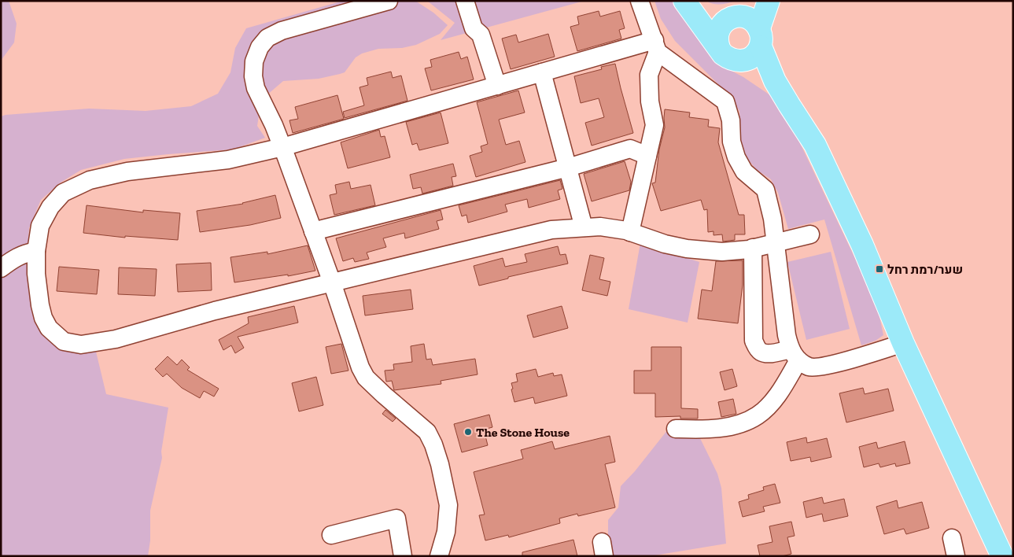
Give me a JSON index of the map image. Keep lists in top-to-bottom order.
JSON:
{
  "places": {
    "transit": ["שער/רמת רחל"],
    "other": ["The Stone House"]
  }
}
